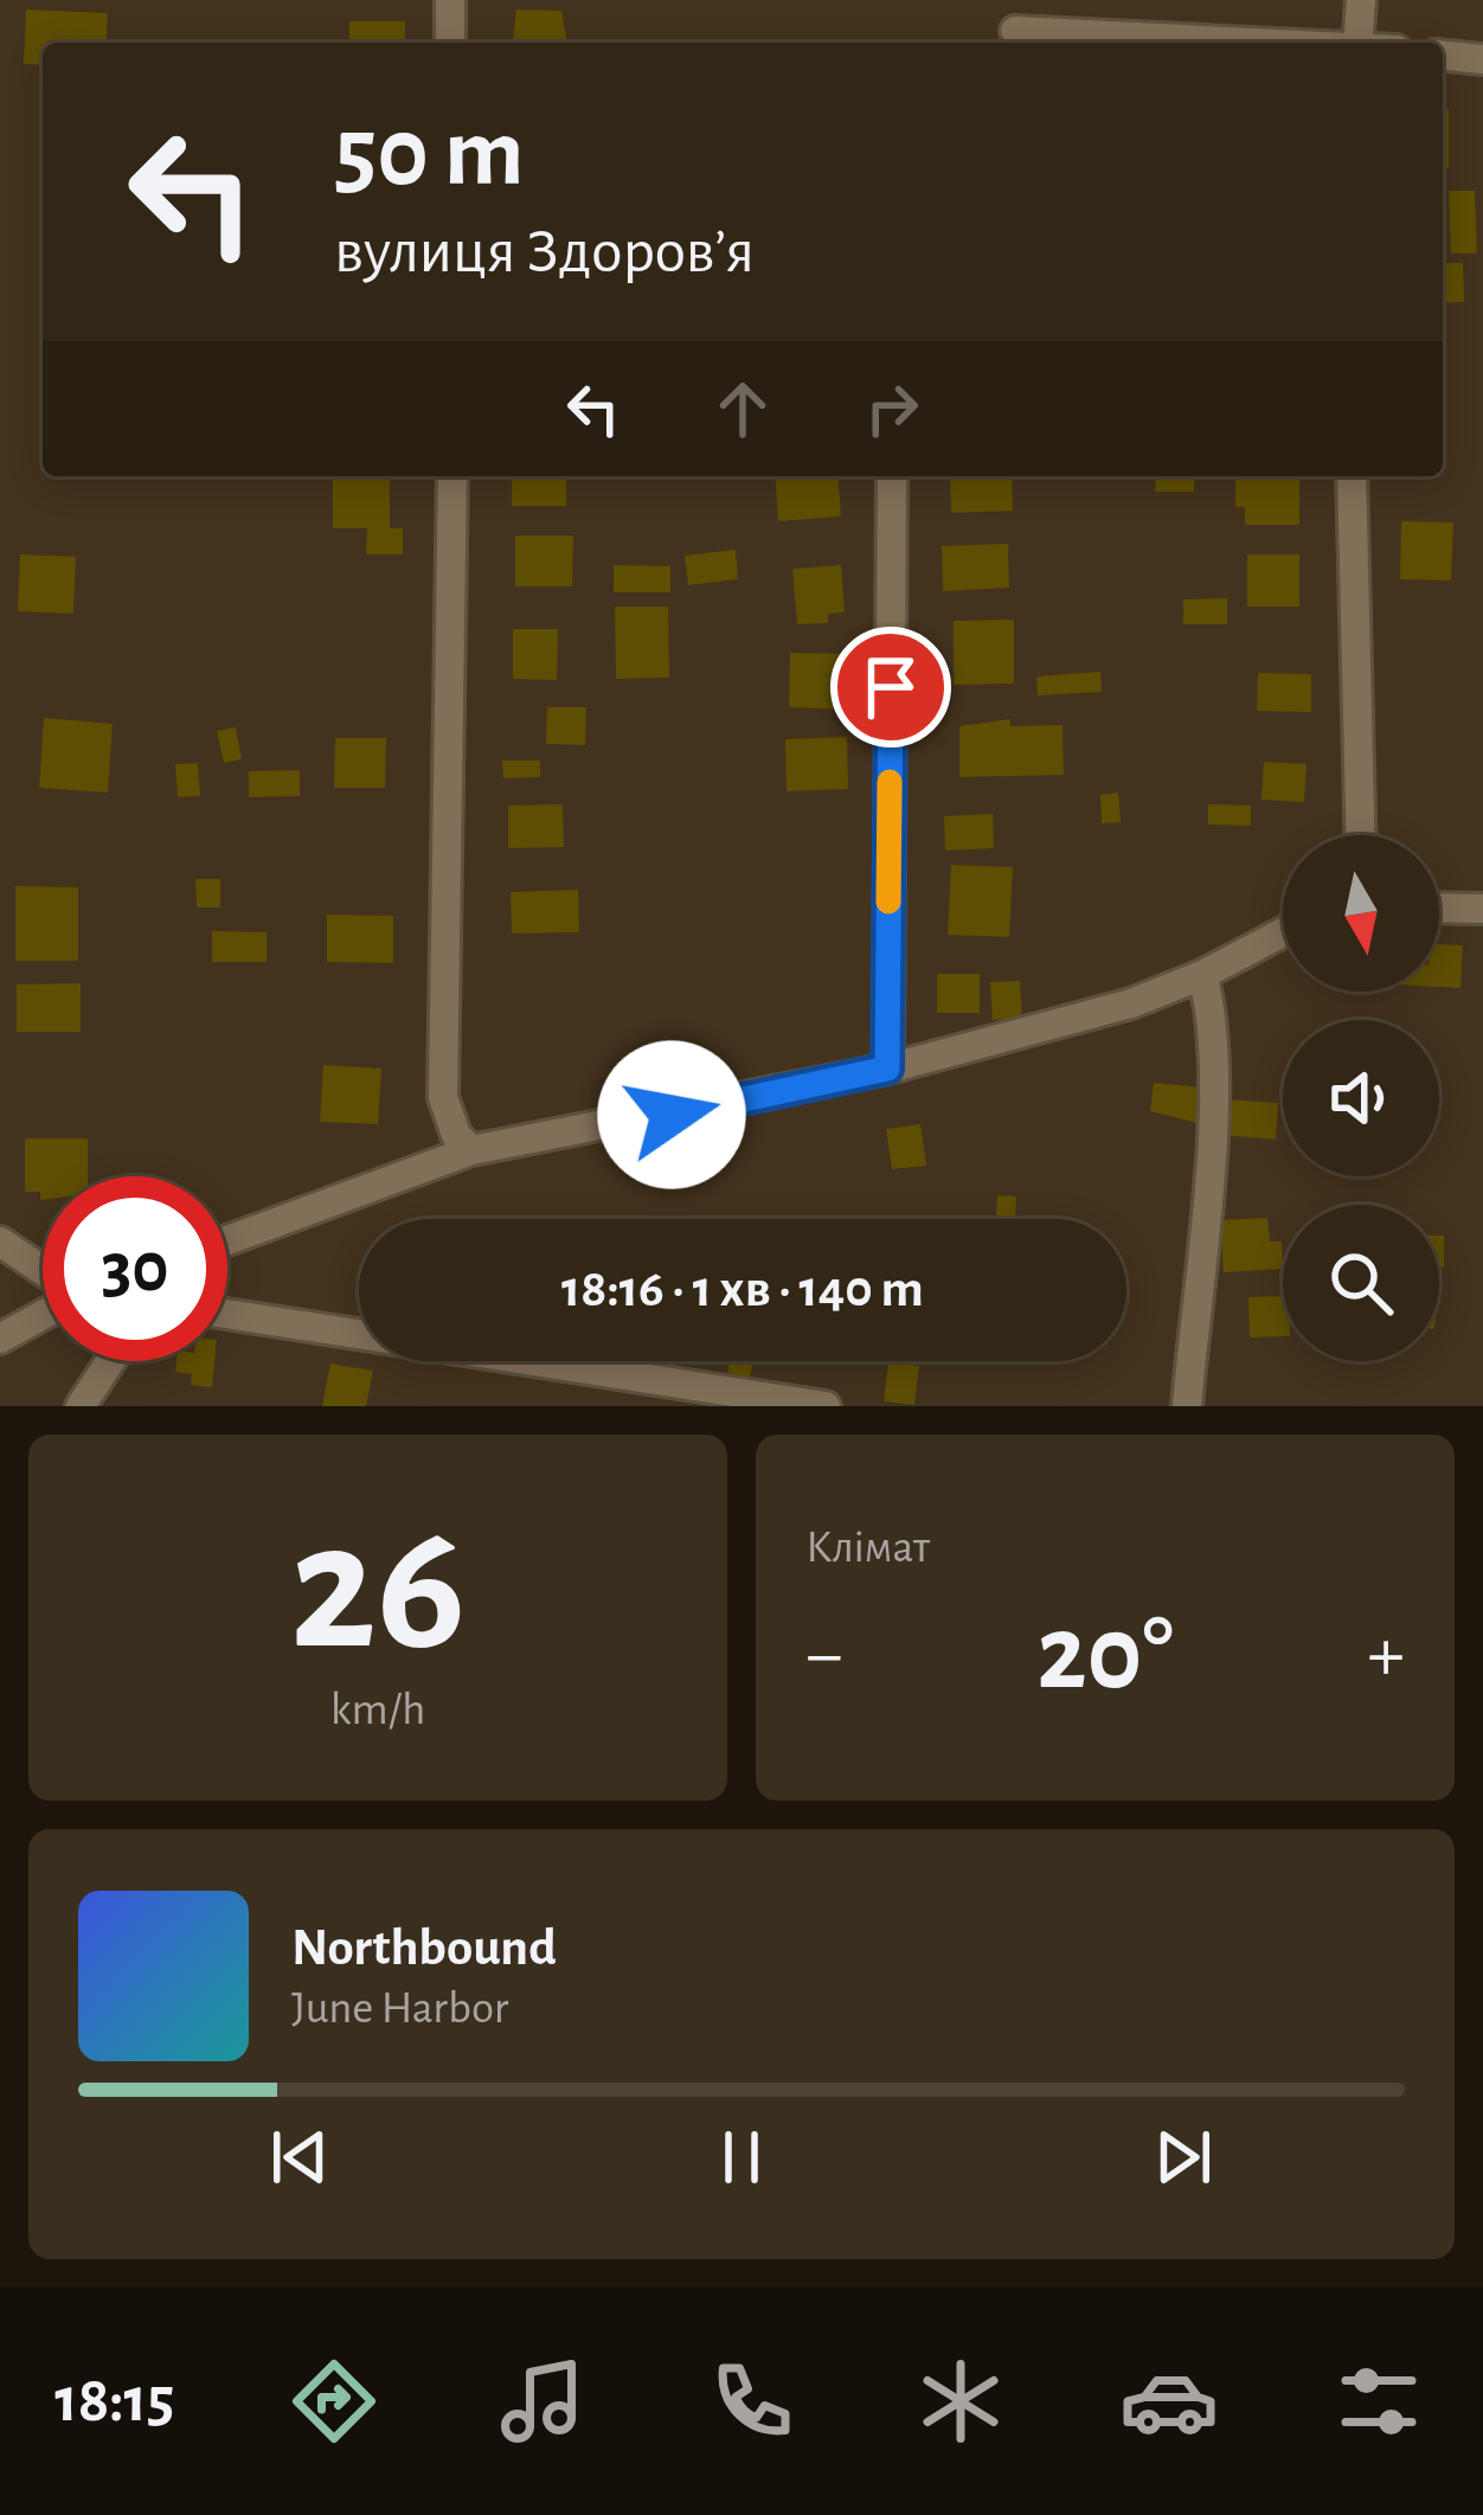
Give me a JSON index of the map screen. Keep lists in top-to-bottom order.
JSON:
{
  "north": "bottom",
  "page": {
    "turn": ["50 m", "вулиця Здоровʼя"],
    "limit": "30",
    "trip": "18:16 · 1 хв · 140 m",
    "tile": [
      ["26", "km/h"],
      "Клімат"
    ],
    "heat": ["−", "20°", "+"],
    "song": ["Northbound", "June Harbor"],
    "tabs": "18:15"
  }
}
